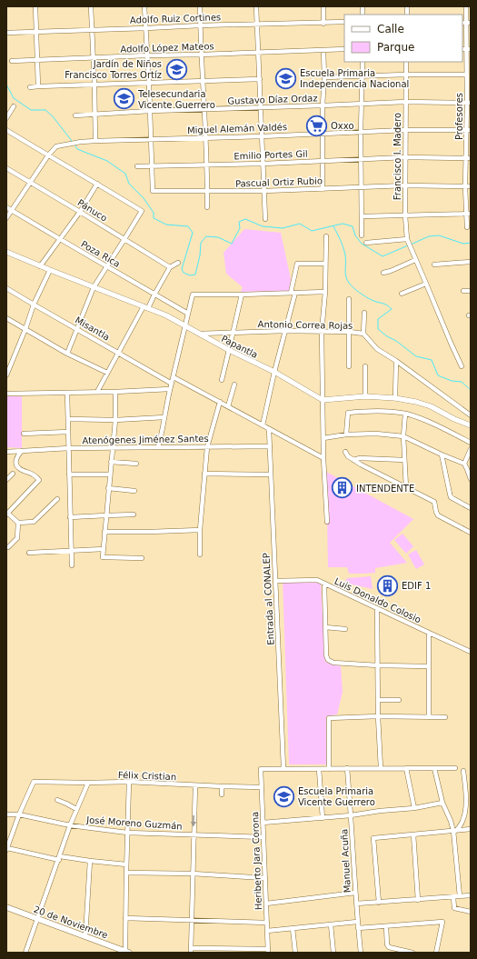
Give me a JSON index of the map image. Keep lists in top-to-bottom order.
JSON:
{
  "streets": {
    "main road": ["20 de Noviembre"],
    "street": [
      "Adolfo Ruiz Cortines",
      "Adolfo López Mateos",
      "Gustavo Díaz Ordaz",
      "Profesores",
      "Miguel Alemán Valdés",
      "Emilio Portes Gil",
      "Francisco I. Madero",
      "Pascual Ortiz Rubio",
      "Pánuco",
      "Poza Rica",
      "Antonio Correa Rojas",
      "Misantla",
      "Papantla",
      "Atenógenes Jiménez Santes",
      "Entrada al CONALEP",
      "Luis Donaldo Colosio",
      "Félix Cristian",
      "José Moreno Guzmán",
      "Heriberto Jara Corona",
      "Manuel Acuña"
    ]
  },
  "crossings": [
    ["Gustavo Díaz Ordaz", "Profesores"],
    ["Gustavo Díaz Ordaz", "Francisco I. Madero"],
    ["Profesores", "Miguel Alemán Valdés"],
    ["Profesores", "Emilio Portes Gil"],
    ["Profesores", "Pascual Ortiz Rubio"],
    ["Miguel Alemán Valdés", "Francisco I. Madero"],
    ["Emilio Portes Gil", "Francisco I. Madero"],
    ["Emilio Portes Gil", "Pascual Ortiz Rubio"],
    ["Francisco I. Madero", "Pascual Ortiz Rubio"],
    ["Antonio Correa Rojas", "Papantla"],
    ["Atenógenes Jiménez Santes", "Entrada al CONALEP"],
    ["Entrada al CONALEP", "Luis Donaldo Colosio"],
    ["Entrada al CONALEP", "Heriberto Jara Corona"],
    ["Félix Cristian", "José Moreno Guzmán"],
    ["Félix Cristian", "Heriberto Jara Corona"],
    ["José Moreno Guzmán", "Heriberto Jara Corona"]
  ],
  "places": {
    "school or university": [
      "Jardín de Niños Francisco Torres Ortíz",
      "Escuela Primaria Independencia Nacional",
      "Telesecundaria Vicente Guerrero",
      "Escuela Primaria Vicente Guerrero"
    ],
    "supermarket": ["Oxxo"],
    "building": ["INTENDENTE", "EDIF 1"]
  },
  "legend": ["Calle", "Parque"]
}
